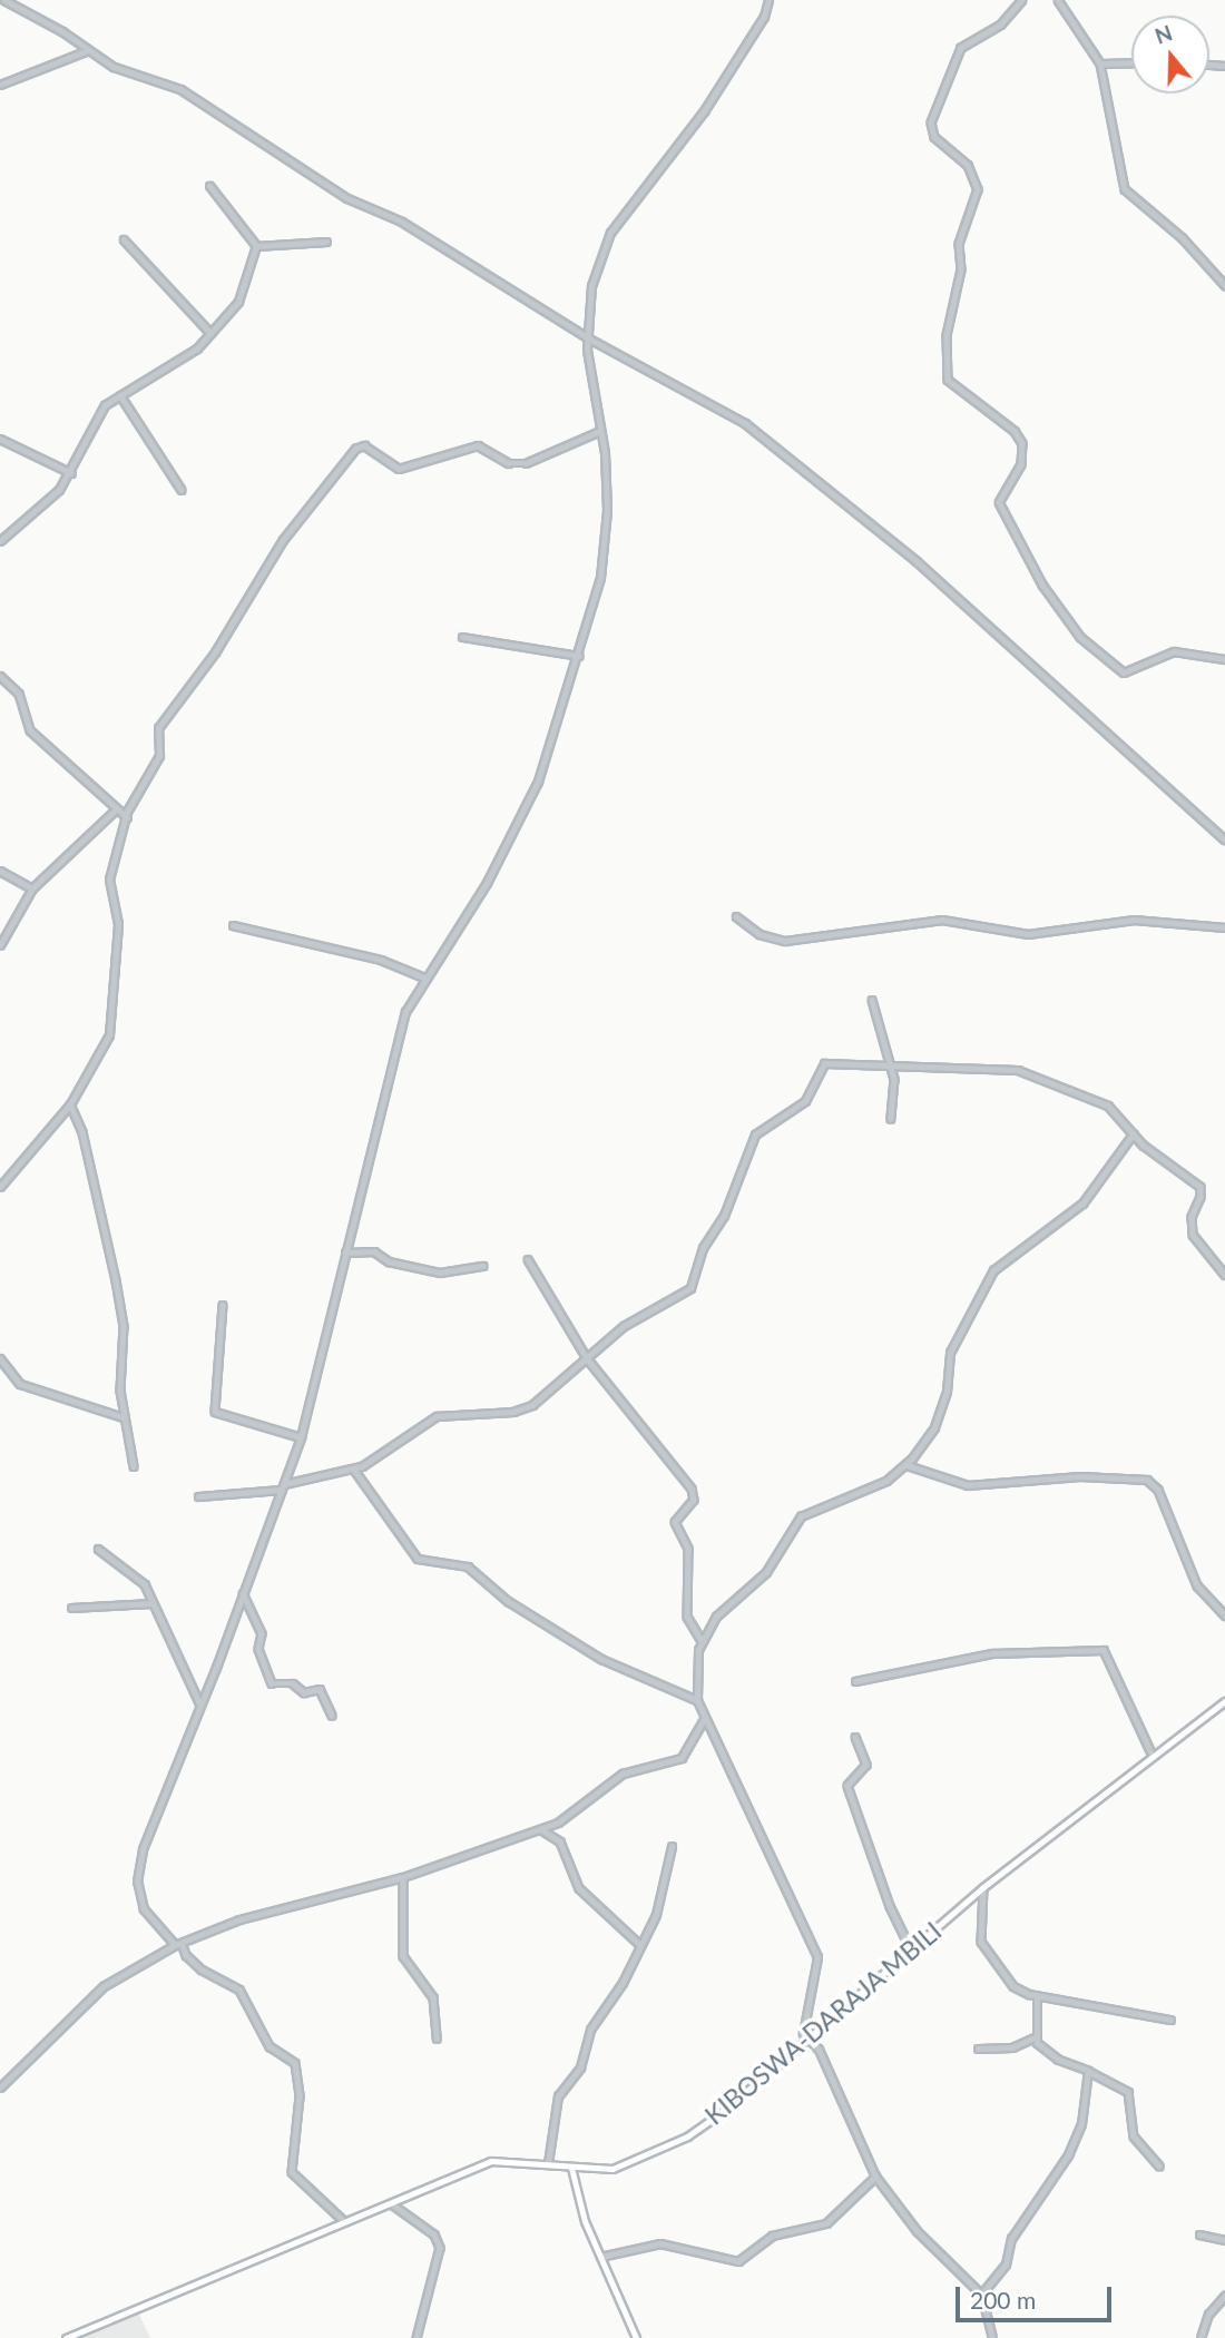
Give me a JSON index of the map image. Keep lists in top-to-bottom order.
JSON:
{
  "streets": {
    "main road": ["KIBOSWA-DARAJA MBILI"]
  },
  "scale_bar": "200 m",
  "north": "top"
}
